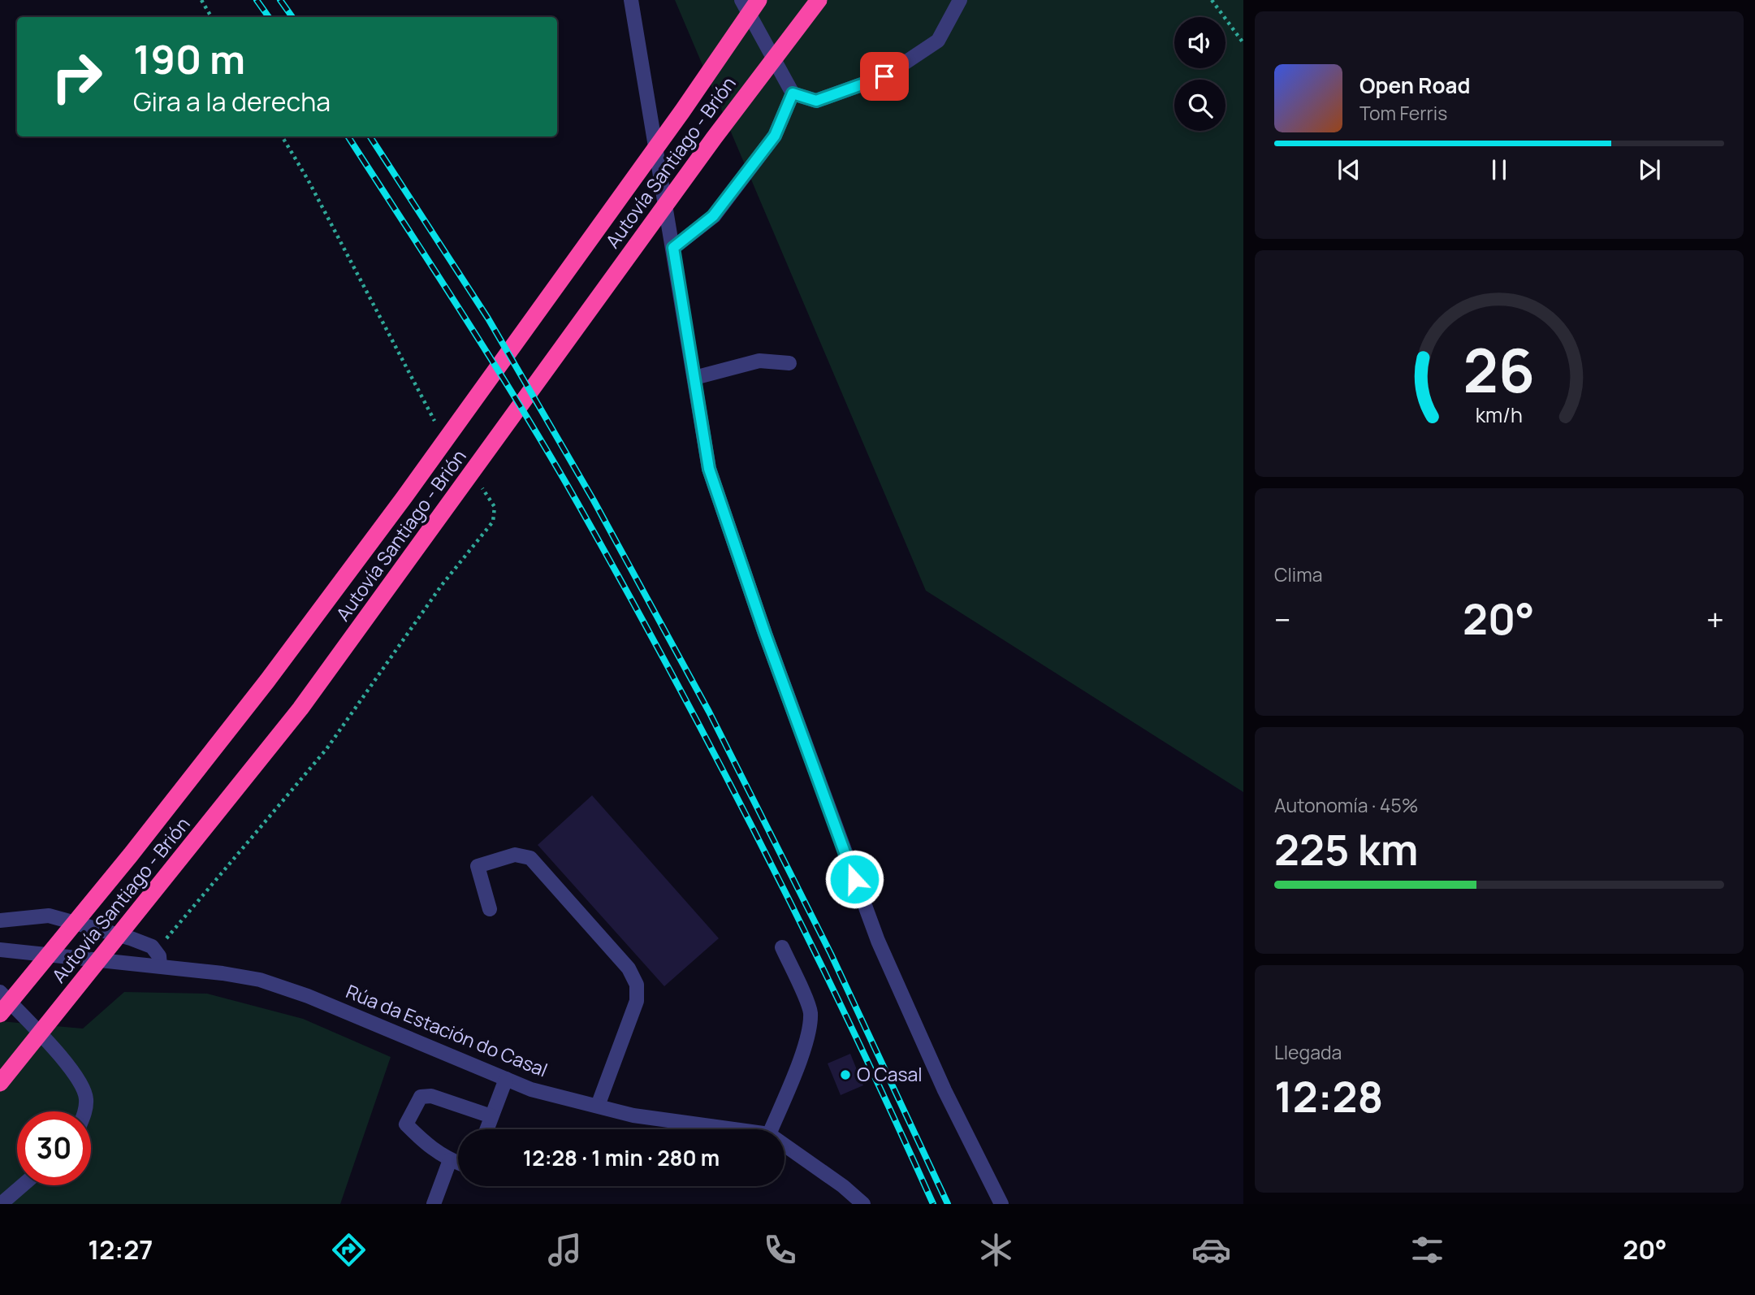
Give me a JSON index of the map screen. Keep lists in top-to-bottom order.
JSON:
{
  "streets": {
    "highway": ["Autovía Santiago - Brión"],
    "street": ["Rúa da Estación do Casal"]
  },
  "places": ["O Casal"],
  "page": {
    "turn": ["190 m", "Gira a la derecha"],
    "song": ["Open Road", "Tom Ferris"],
    "tile": [
      "Clima",
      ["Autonomía · 45%", "225 km"],
      ["Llegada", "12:28"]
    ],
    "heat": ["−", "20°", "+"],
    "limit": "30",
    "trip": "12:28 · 1 min · 280 m",
    "tabs": ["12:27", "20°"],
    "gauge": ["26", "km/h"]
  }
}
